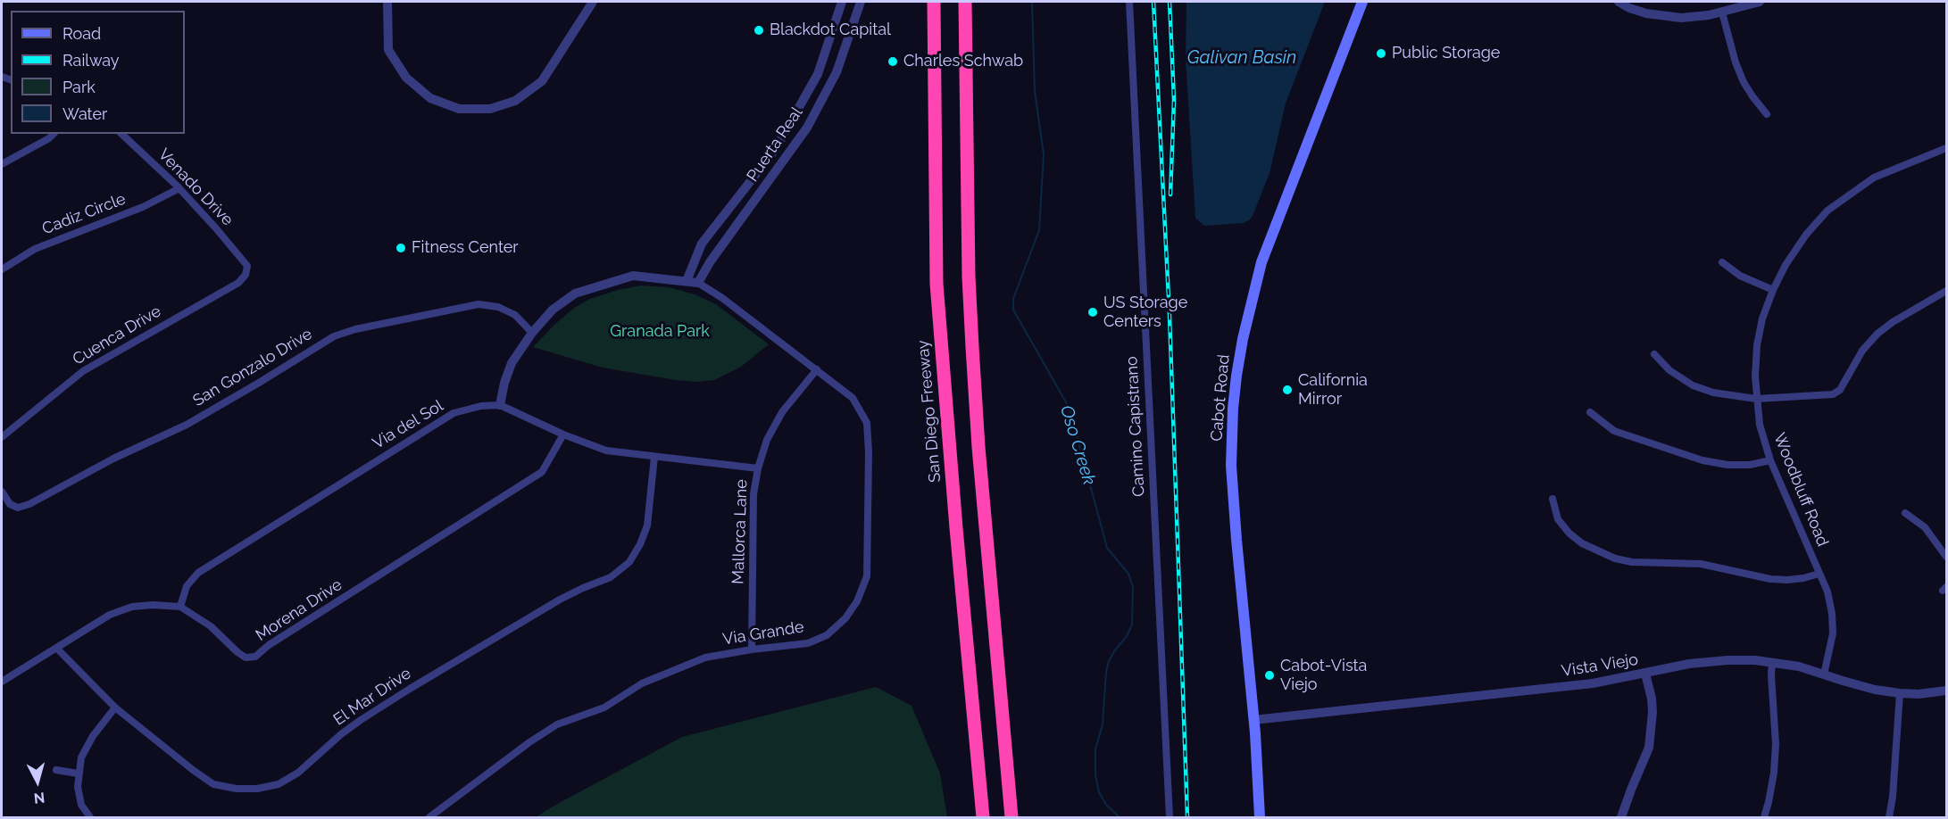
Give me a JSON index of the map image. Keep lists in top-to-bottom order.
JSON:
{
  "streets": {
    "highway": ["San Diego Freeway"],
    "main road": ["Cabot Road"],
    "street": [
      "Puerta Real",
      "Venado Drive",
      "Cadiz Circle",
      "Cuenca Drive",
      "San Gonzalo Drive",
      "Via del Sol",
      "Camino Capistrano",
      "Woodbluff Road",
      "Mallorca Lane",
      "Morena Drive",
      "Via Grande",
      "Vista Viejo",
      "El Mar Drive"
    ]
  },
  "crossings": [
    ["Puerta Real", "Via Grande"],
    ["Venado Drive", "Cadiz Circle"],
    ["Venado Drive", "Cuenca Drive"],
    ["Cabot Road", "Vista Viejo"],
    ["Via del Sol", "Morena Drive"],
    ["Woodbluff Road", "Vista Viejo"],
    ["Mallorca Lane", "Via Grande"],
    ["Morena Drive", "El Mar Drive"]
  ],
  "water": ["Galivan Basin", "Oso Creek"],
  "parks": ["Granada Park"],
  "places": [
    "Blackdot Capital",
    "Public Storage",
    "Charles Schwab",
    "Fitness Center",
    "US Storage Centers",
    "California Mirror",
    "Cabot-Vista Viejo"
  ],
  "legend": [
    "Road",
    "Railway",
    "Park",
    "Water"
  ],
  "north": "bottom"
}
